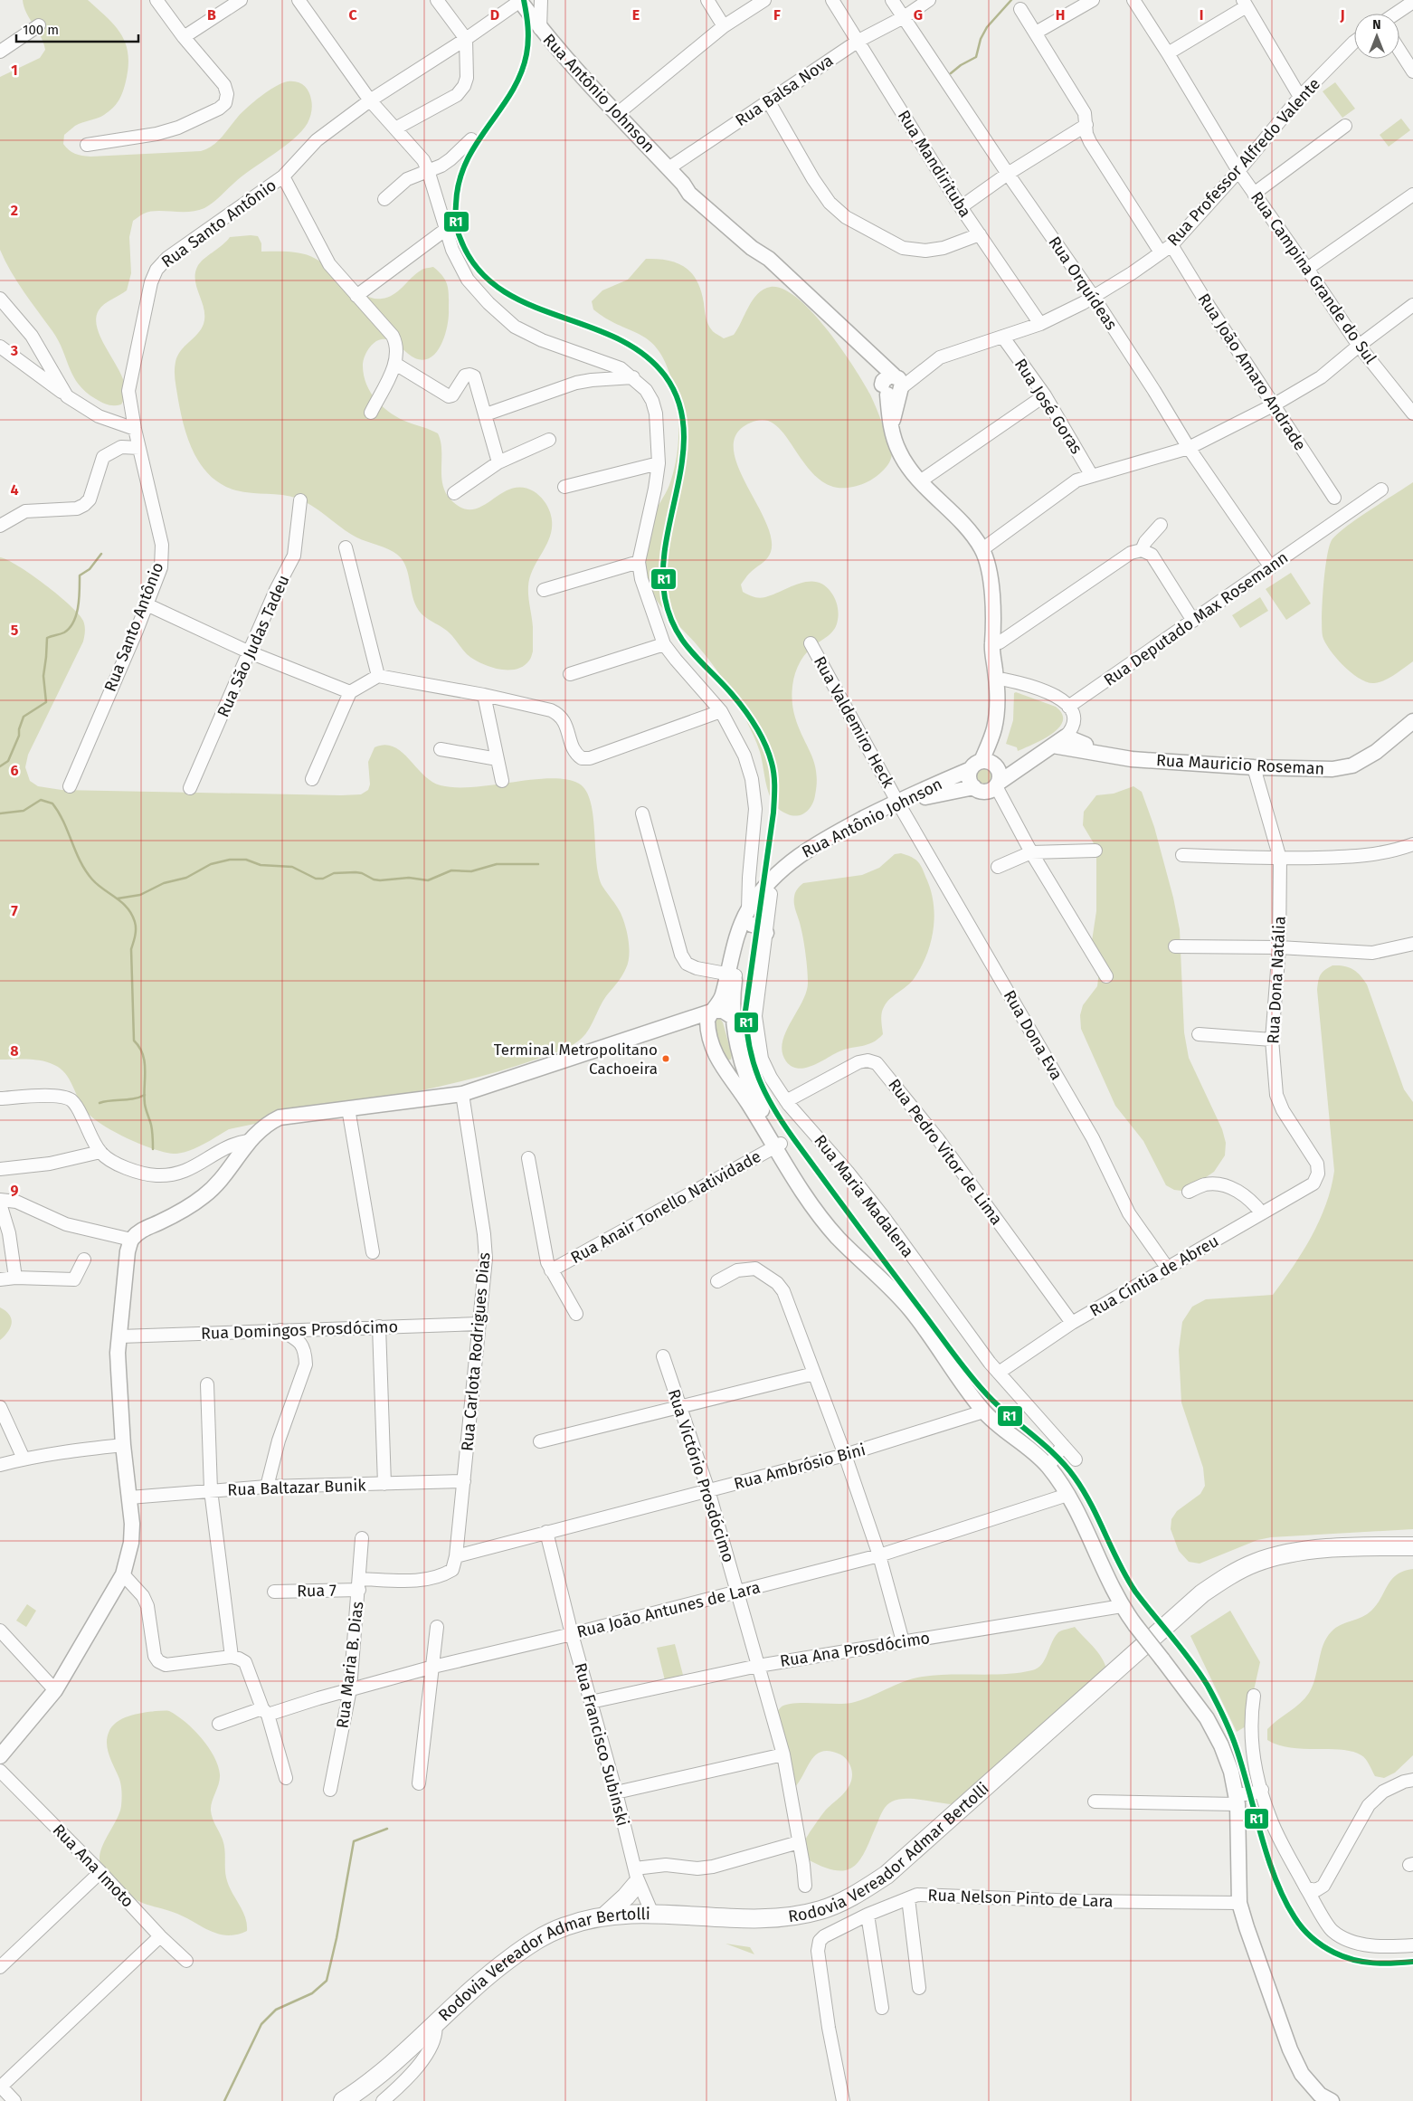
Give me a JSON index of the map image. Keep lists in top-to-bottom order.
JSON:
{
  "streets": {
    "highway": ["Rodovia Vereador Admar Bertolli"],
    "main road": ["Rua Antônio Johnson", "Rua Mauricio Roseman"],
    "street": [
      "Rua Balsa Nova",
      "Rua Professor Alfredo Valente",
      "Rua Mandirituba",
      "Rua Santo Antônio",
      "Rua Campina Grande do Sul",
      "Rua Orquídeas",
      "Rua João Amaro Andrade",
      "Rua José Goras",
      "Rua Deputado Max Rosemann",
      "Rua São Judas Tadeu",
      "Rua Valdemiro Heck",
      "Rua Dona Natália",
      "Rua Dona Eva",
      "Rua Pedro Vitor de Lima",
      "Rua Maria Madalena",
      "Rua Anair Tonello Natividade",
      "Rua Cíntia de Abreu",
      "Rua Domingos Prosdócimo",
      "Rua Carlota Rodrigues Dias",
      "Rua Ambrósio Bini",
      "Rua Victório Prosdócimo",
      "Rua Baltazar Bunik",
      "Rua 7",
      "Rua João Antunes de Lara",
      "Rua Ana Prosdócimo",
      "Rua Maria B. Dias",
      "Rua Francisco Subinski",
      "Rua Ana Imoto",
      "Rua Nelson Pinto de Lara"
    ]
  },
  "crossings": [
    ["Rua Balsa Nova", "Rua Antônio Johnson"],
    ["Rua Balsa Nova", "Rua Mandirituba"],
    ["Rua Balsa Nova", "Rua Orquídeas"],
    ["Rua Antônio Johnson", "Rua Professor Alfredo Valente"],
    ["Rua Antônio Johnson", "Rua Santo Antônio"],
    ["Rua Antônio Johnson", "Rua Valdemiro Heck"],
    ["Rua Antônio Johnson", "Rua Dona Eva"],
    ["Rua Antônio Johnson", "Rua Maria Madalena"],
    ["Rua Professor Alfredo Valente", "Rua Mandirituba"],
    ["Rua Professor Alfredo Valente", "Rua Campina Grande do Sul"],
    ["Rua Professor Alfredo Valente", "Rua Orquídeas"],
    ["Rua Professor Alfredo Valente", "Rua João Amaro Andrade"],
    ["Rua Professor Alfredo Valente", "Rua José Goras"],
    ["Rua Orquídeas", "Rua Deputado Max Rosemann"],
    ["Rua Valdemiro Heck", "Rua Dona Eva"],
    ["Rua Mauricio Roseman", "Rua Dona Natália"],
    ["Rua Dona Natália", "Rua Cíntia de Abreu"],
    ["Rua Dona Eva", "Rua Cíntia de Abreu"],
    ["Rua Pedro Vitor de Lima", "Rua Maria Madalena"],
    ["Rua Pedro Vitor de Lima", "Rua Cíntia de Abreu"],
    ["Rua Maria Madalena", "Rua Cíntia de Abreu"],
    ["Rua Domingos Prosdócimo", "Rua Carlota Rodrigues Dias"],
    ["Rua Carlota Rodrigues Dias", "Rua Ambrósio Bini"],
    ["Rua Carlota Rodrigues Dias", "Rua Baltazar Bunik"],
    ["Rua Carlota Rodrigues Dias", "Rua 7"],
    ["Rua Ambrósio Bini", "Rua Victório Prosdócimo"],
    ["Rua Ambrósio Bini", "Rua 7"],
    ["Rua Ambrósio Bini", "Rua Francisco Subinski"],
    ["Rua Victório Prosdócimo", "Rua João Antunes de Lara"],
    ["Rua Victório Prosdócimo", "Rua Ana Prosdócimo"],
    ["Rua 7", "Rua Maria B. Dias"],
    ["Rua João Antunes de Lara", "Rua Maria B. Dias"],
    ["Rua João Antunes de Lara", "Rua Francisco Subinski"],
    ["Rua Ana Prosdócimo", "Rua Francisco Subinski"],
    ["Rua Francisco Subinski", "Rodovia Vereador Admar Bertolli"]
  ],
  "places": ["Terminal Metropolitano Cachoeira"],
  "lines": ["transit line R1"],
  "scale_bar": "100 m",
  "north": "top",
  "grid": {
    "columns": [
      "B",
      "C",
      "D",
      "E",
      "F",
      "G",
      "H",
      "I",
      "J"
    ],
    "rows": [
      "1",
      "2",
      "3",
      "4",
      "5",
      "6",
      "7",
      "8",
      "9"
    ]
  }
}
